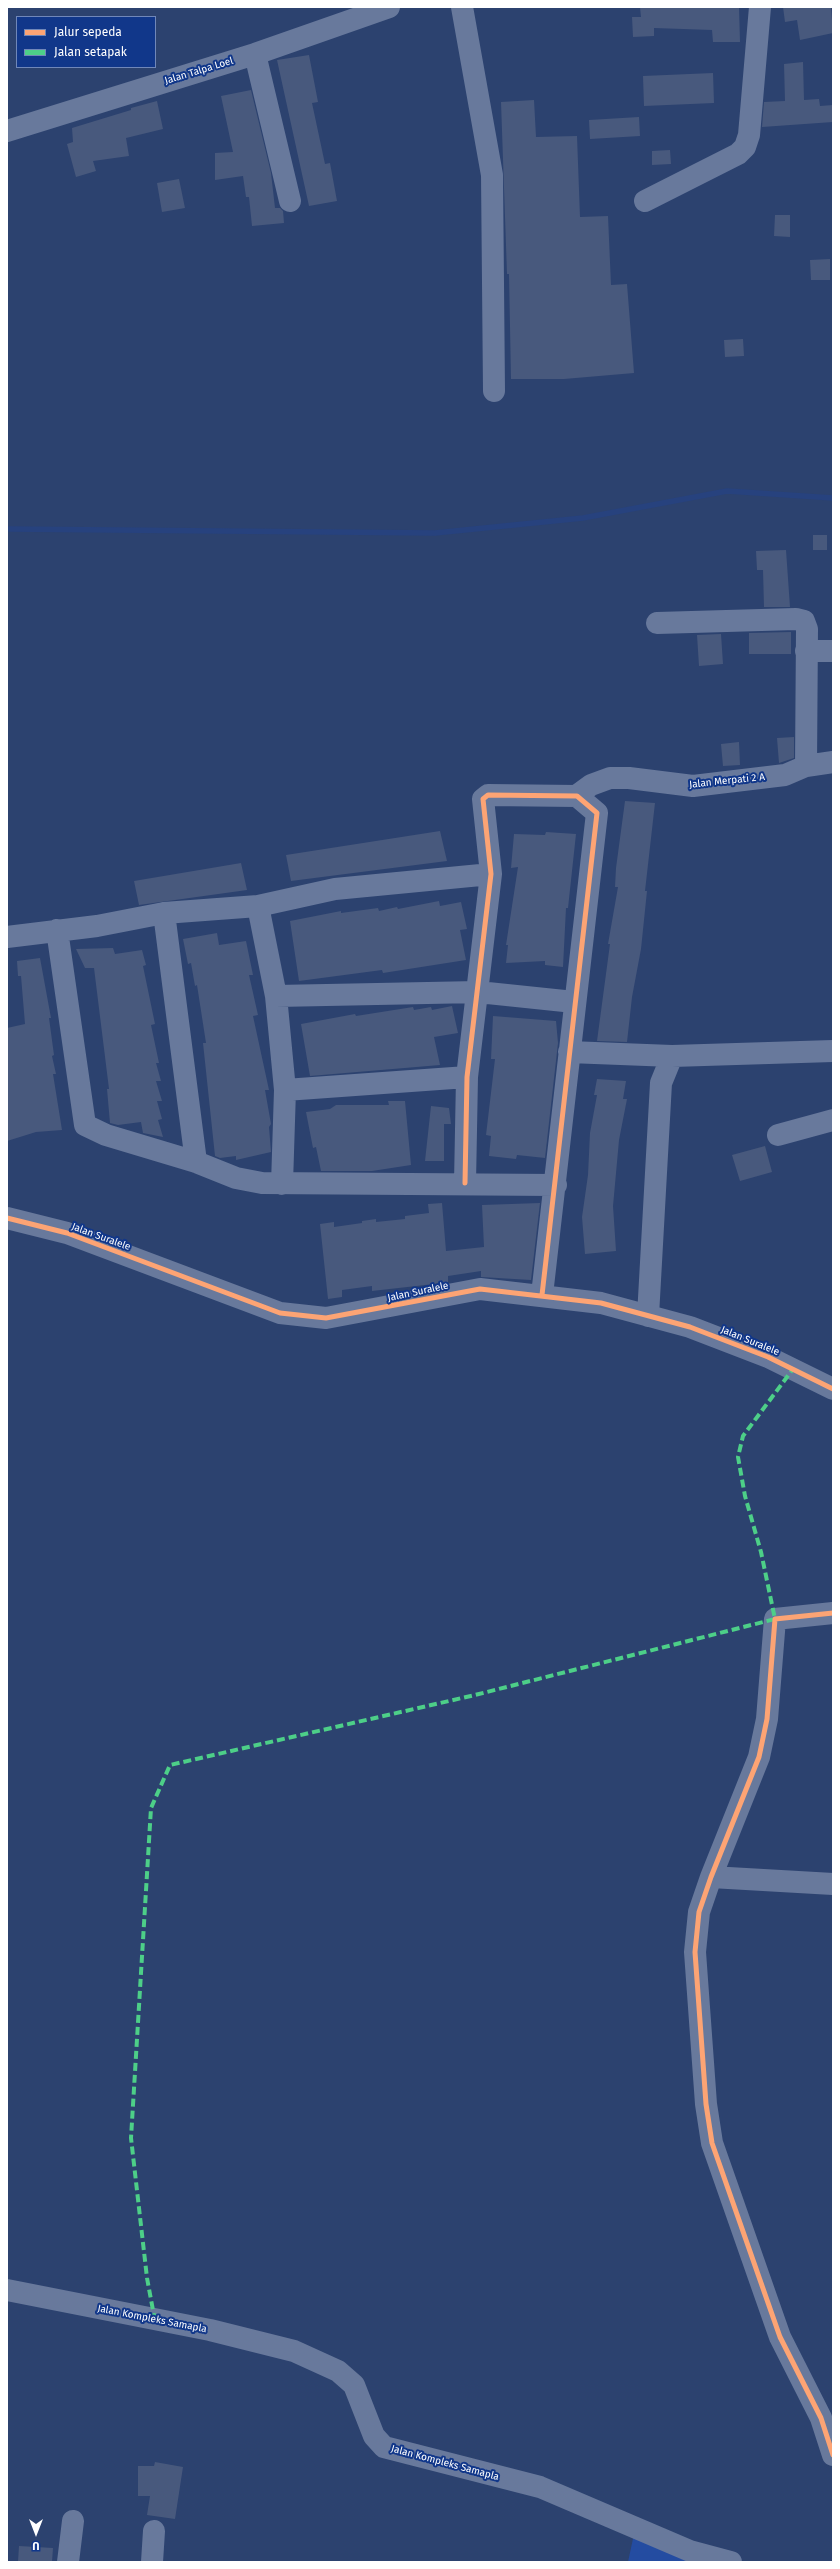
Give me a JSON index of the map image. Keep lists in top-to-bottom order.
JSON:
{
  "streets": {
    "street": [
      "Jalan Talpa Loel",
      "Jalan Merpati 2 A",
      "Jalan Suralele",
      "Jalan Kompleks Samapla"
    ]
  },
  "legend": ["Jalur sepeda", "Jalan setapak"],
  "north": "bottom"
}
